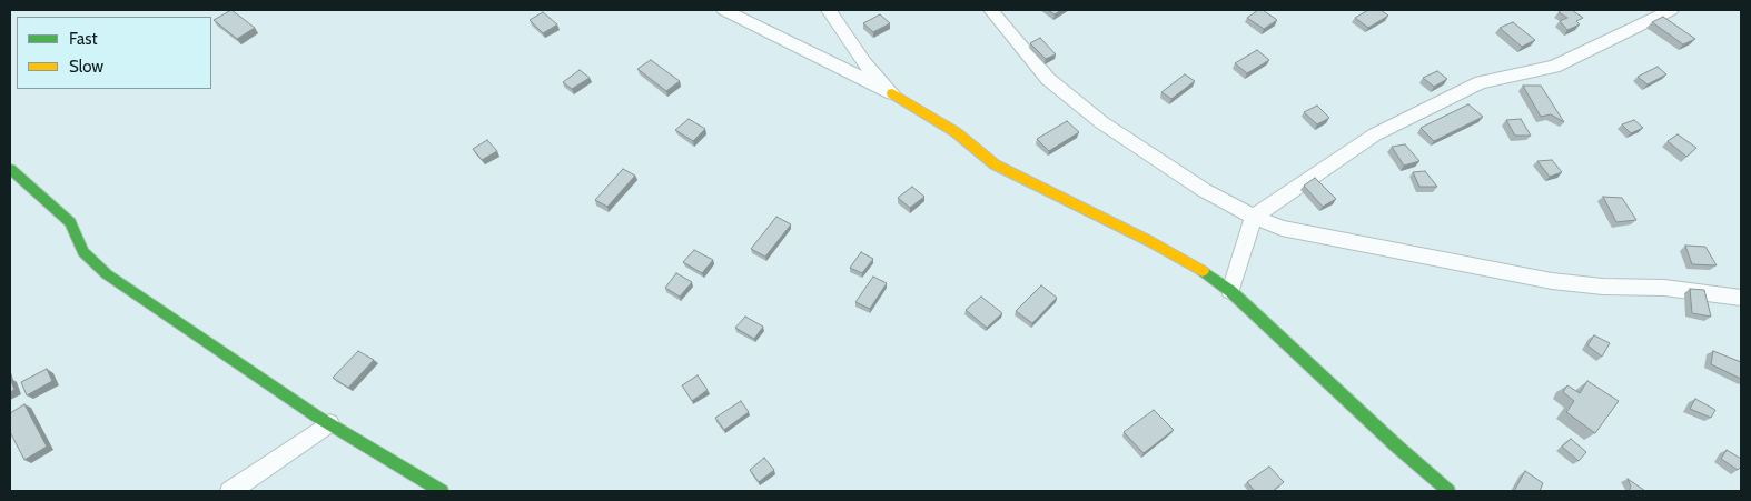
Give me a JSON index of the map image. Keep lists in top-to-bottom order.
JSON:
{
  "legend": ["Fast", "Slow"]
}
